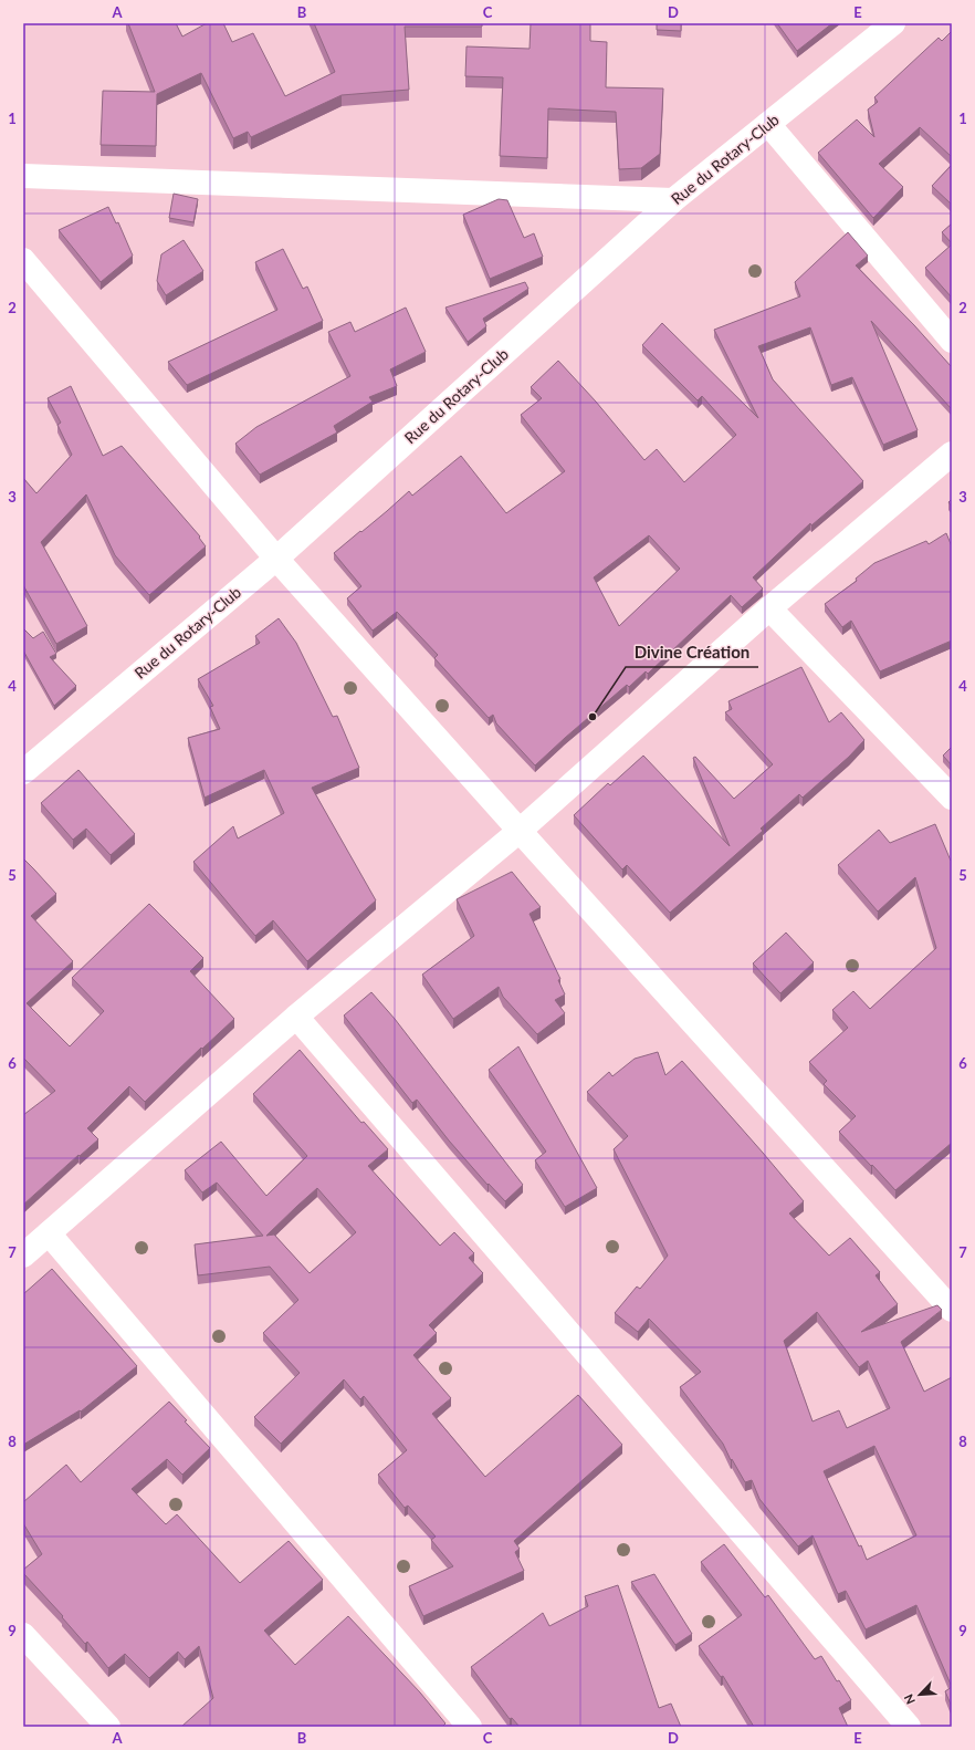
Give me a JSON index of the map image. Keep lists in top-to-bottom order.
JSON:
{
  "streets": {
    "street": ["Rue du Rotary-Club"]
  },
  "places": ["Divine Création"],
  "north": "bottom left",
  "grid": {
    "columns": [
      "A",
      "B",
      "C",
      "D",
      "E"
    ],
    "rows": [
      "1",
      "2",
      "3",
      "4",
      "5",
      "6",
      "7",
      "8",
      "9"
    ]
  }
}
